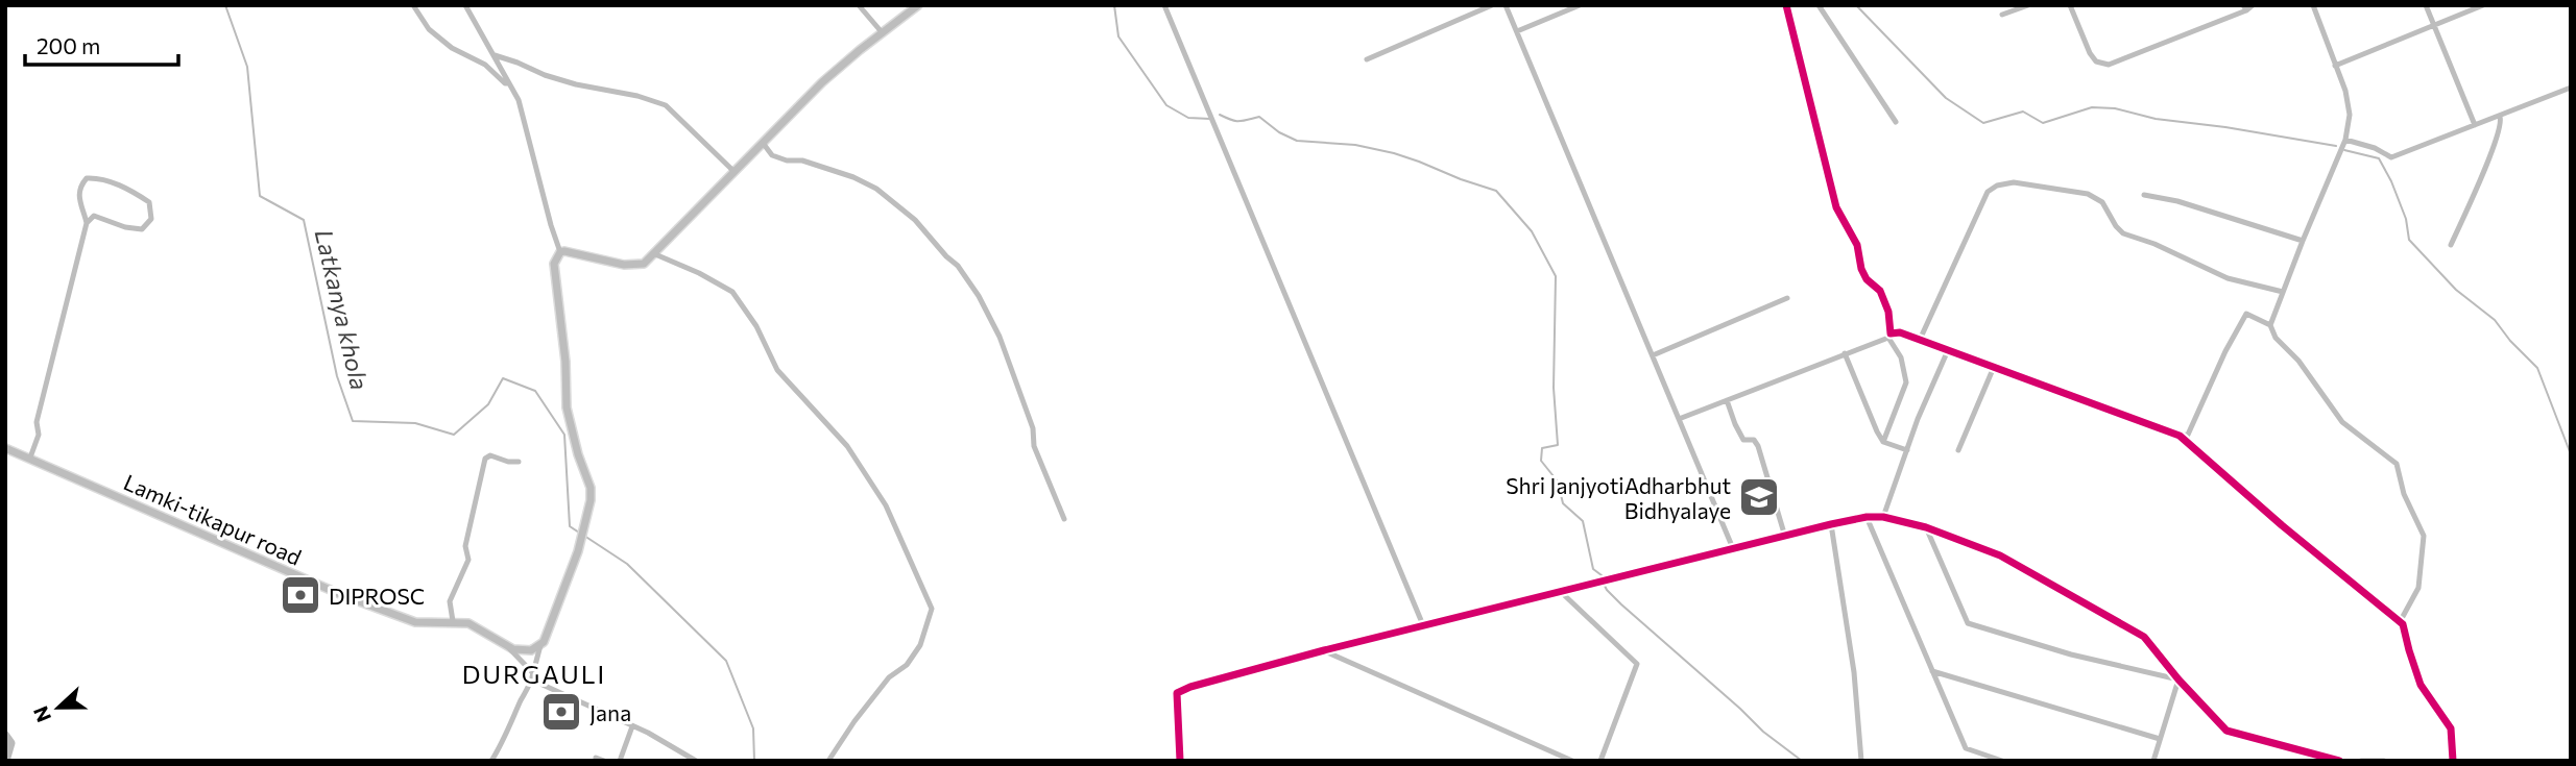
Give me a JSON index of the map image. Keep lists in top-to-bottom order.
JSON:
{
  "streets": {
    "main road": ["Lamki-tikapur road"]
  },
  "districts": ["DURGAULI"],
  "water": ["Latkanya khola"],
  "places": {
    "school or university": ["Shri JanjyotiAdharbhut Bidhyalaye"],
    "bank": ["DIPROSC", "Jana"]
  },
  "scale_bar": "200 m",
  "north": "left"
}
